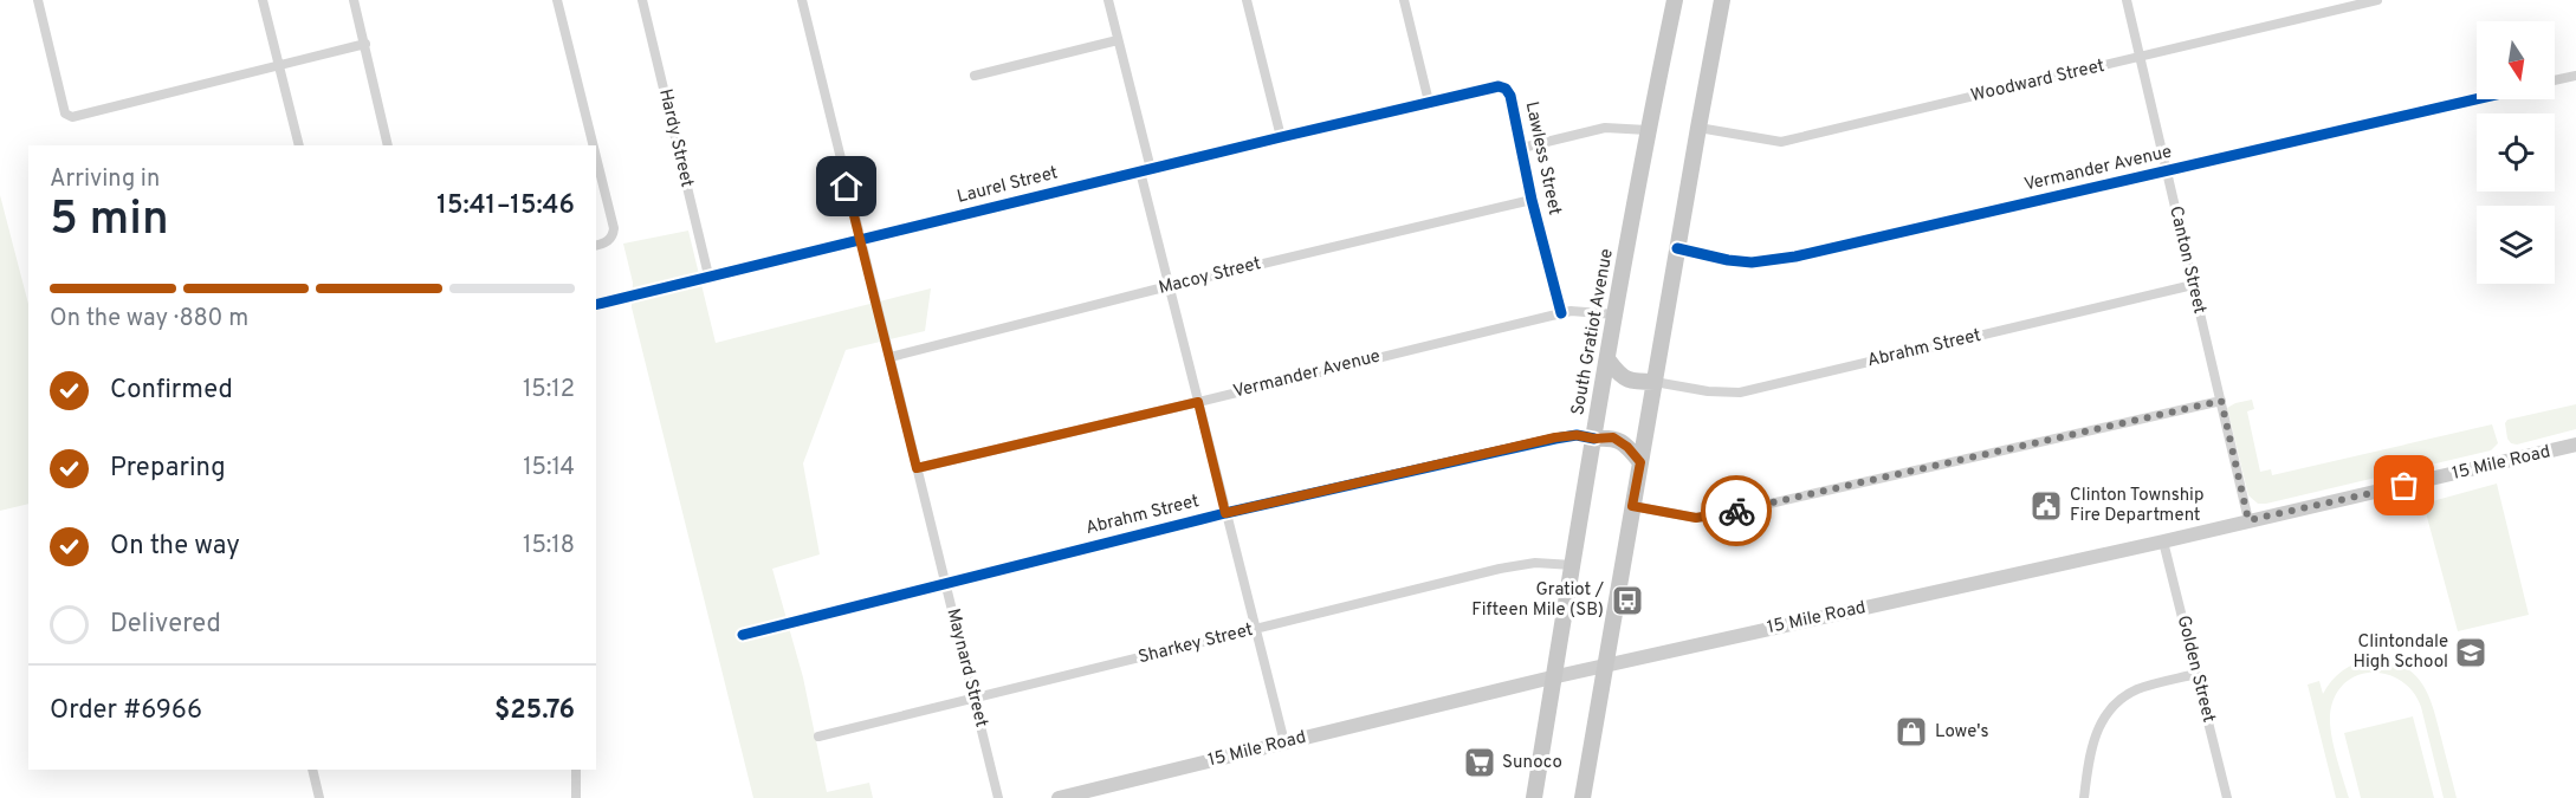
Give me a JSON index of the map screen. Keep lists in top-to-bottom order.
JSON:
{
  "streets": {
    "main road": ["South Gratiot Avenue", "15 Mile Road"],
    "street": [
      "Woodward Street",
      "Hardy Street",
      "Lawless Street",
      "Vermander Avenue",
      "Laurel Street",
      "Canton Street",
      "Macoy Street",
      "Abrahm Street",
      "Sharkey Street",
      "Maynard Street",
      "Golden Street"
    ]
  },
  "crossings": [
    ["Woodward Street", "Canton Street"],
    ["Hardy Street", "Laurel Street"],
    ["Lawless Street", "Vermander Avenue"],
    ["Lawless Street", "Laurel Street"],
    ["Lawless Street", "Macoy Street"],
    ["Vermander Avenue", "Canton Street"],
    ["Vermander Avenue", "South Gratiot Avenue"],
    ["Vermander Avenue", "Maynard Street"],
    ["Laurel Street", "Maynard Street"],
    ["Canton Street", "Abrahm Street"],
    ["Canton Street", "15 Mile Road"],
    ["Macoy Street", "Maynard Street"],
    ["South Gratiot Avenue", "Abrahm Street"],
    ["South Gratiot Avenue", "15 Mile Road"],
    ["South Gratiot Avenue", "Sharkey Street"],
    ["Abrahm Street", "Maynard Street"],
    ["15 Mile Road", "Golden Street"],
    ["Sharkey Street", "Maynard Street"]
  ],
  "places": {
    "public building": ["Clinton Township Fire Department"],
    "bus stop": ["Gratiot / Fifteen Mile (SB)"],
    "school or university": ["Clintondale High School"],
    "shop": ["Lowe's"],
    "supermarket": ["Sunoco"]
  },
  "north": "bottom",
  "page": {
    "heading": ["5 min", "Arriving in", "15:41–15:46"],
    "panel": ["Order #6966", "$25.76"],
    "bar": "On the way · 880 m",
    "list": [
      ["Confirmed", "15:12"],
      ["Preparing", "15:14"],
      ["On the way", "15:18"],
      "Delivered"
    ]
  }
}
